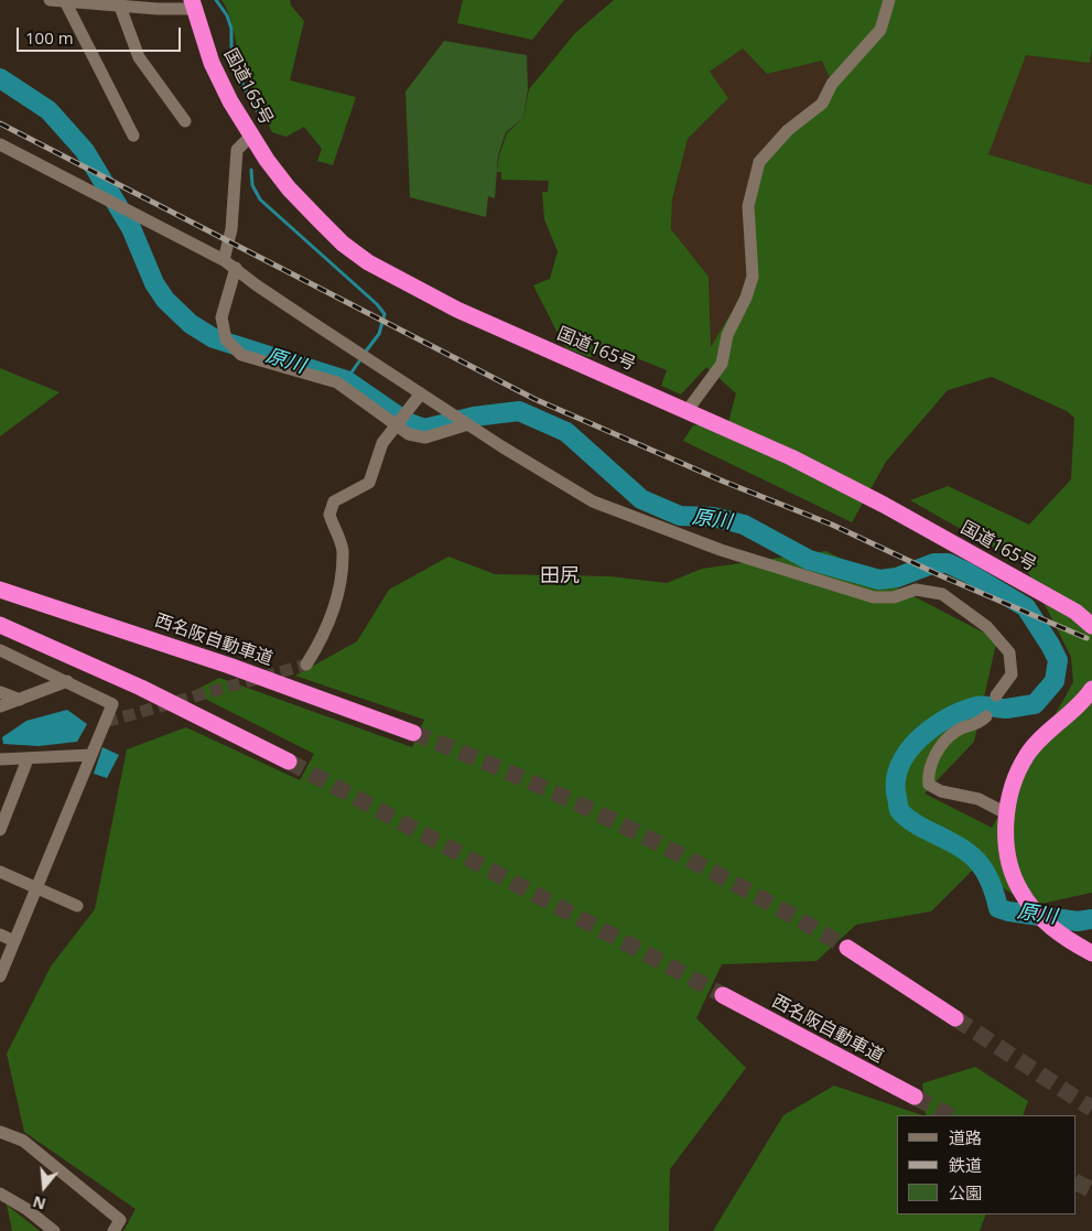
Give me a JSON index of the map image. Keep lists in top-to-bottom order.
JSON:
{
  "streets": {
    "highway": ["国道165号", "西名阪自動車道"]
  },
  "districts": ["田尻"],
  "water": ["原川"],
  "legend": ["道路", "鉄道", "公園"],
  "scale_bar": "100 m",
  "north": "bottom"
}
